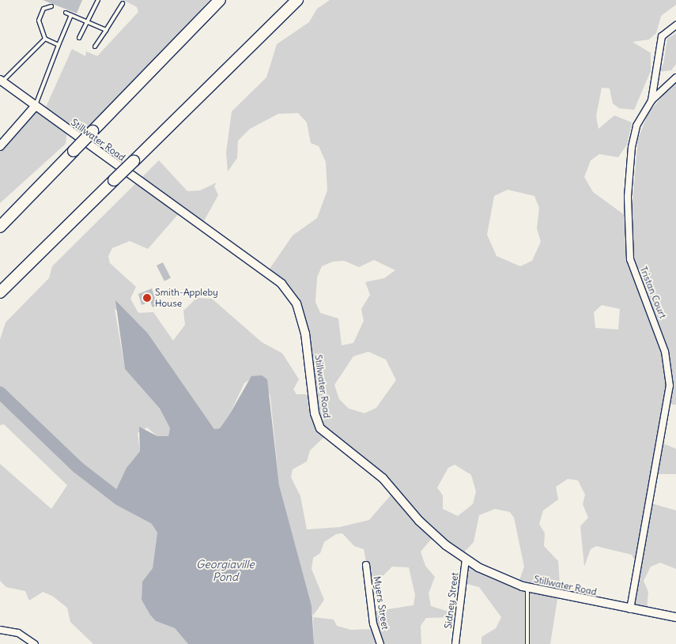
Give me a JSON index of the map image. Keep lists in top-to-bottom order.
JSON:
{
  "streets": {
    "street": [
      "Stillwater Road",
      "Tristan Court",
      "Sidney Street",
      "Myers Street"
    ]
  },
  "crossings": [
    ["Stillwater Road", "Tristan Court"],
    ["Stillwater Road", "Sidney Street"]
  ],
  "water": ["Georgiaville Pond"],
  "places": ["Smith-Appleby House"]
}
